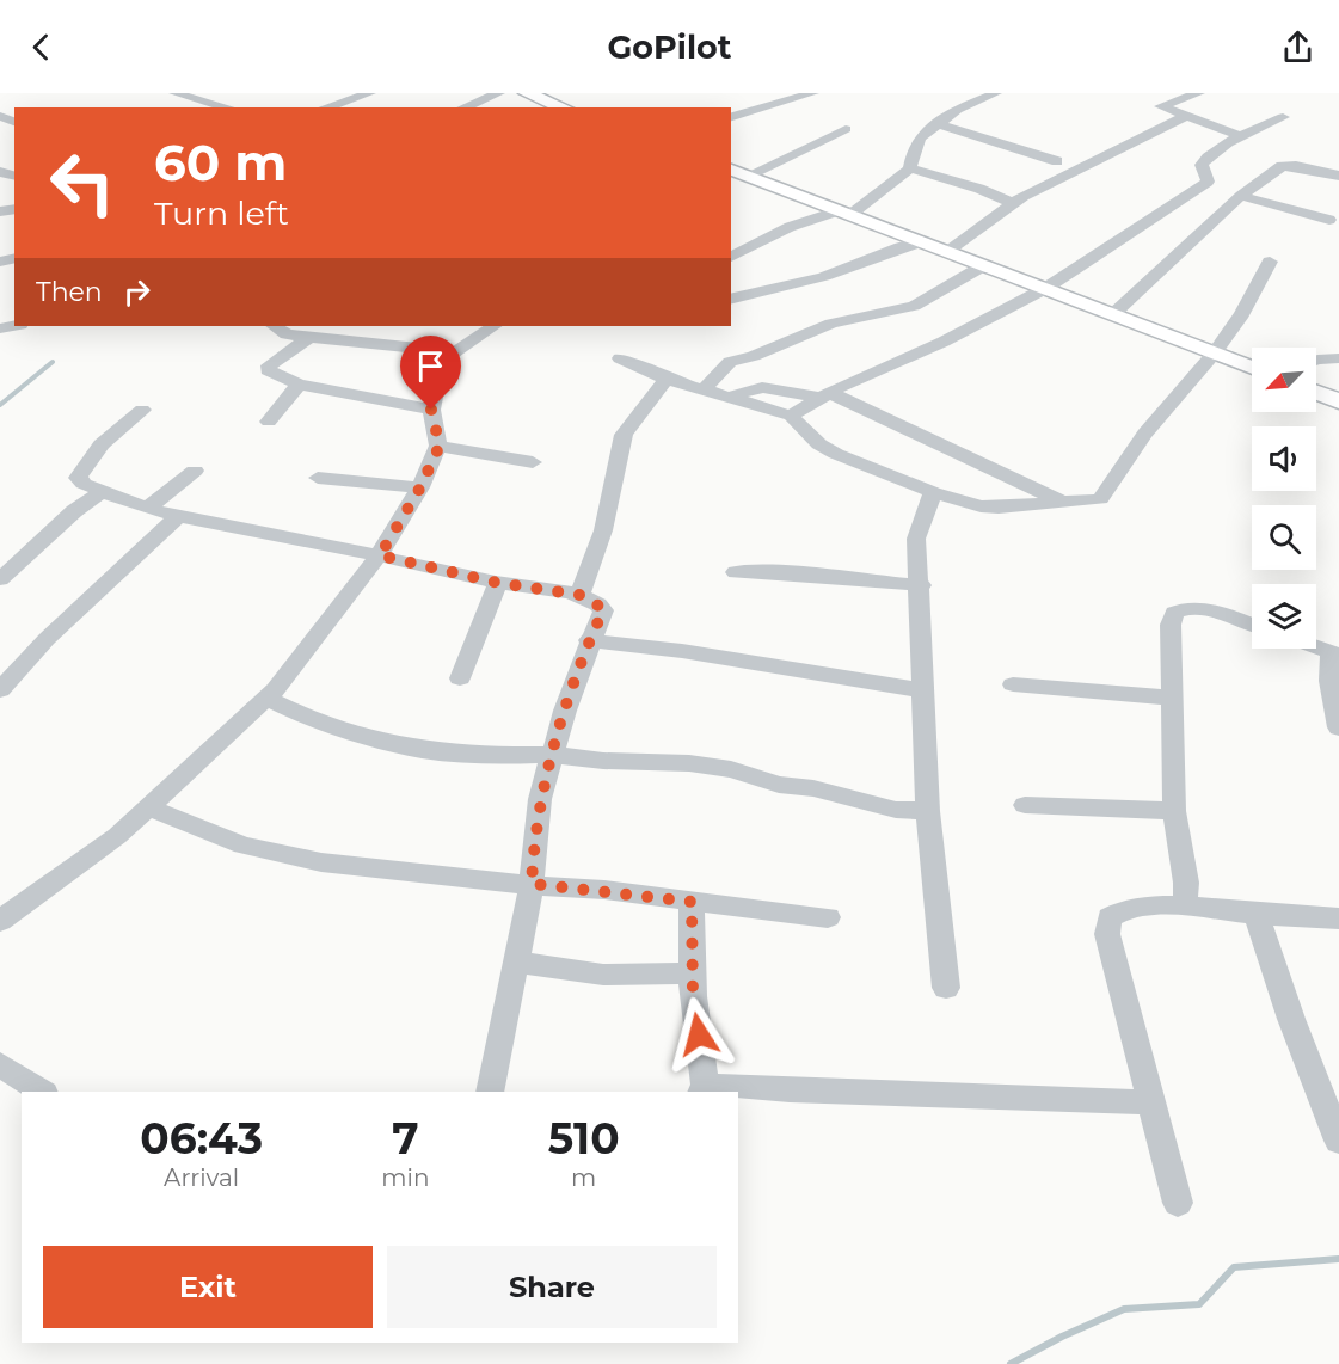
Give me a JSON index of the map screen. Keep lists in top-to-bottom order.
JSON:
{
  "north": "bottom left",
  "page": {
    "header": "GoPilot",
    "turn": ["60 m", "Turn left"],
    "then": "Then",
    "eta": [
      "06:43",
      "Arrival",
      "7",
      "min",
      "510",
      "m"
    ],
    "buttons": ["Exit", "Share"]
  }
}
